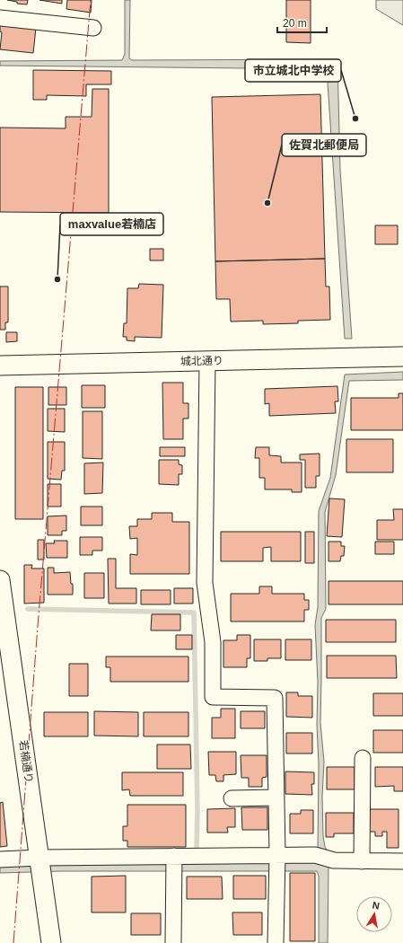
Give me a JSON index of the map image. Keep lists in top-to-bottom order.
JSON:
{
  "streets": {
    "street": ["城北通り", "若楠通り"]
  },
  "places": ["市立城北中学校", "佐賀北郵便局", "maxvalue若楠店"],
  "scale_bar": "20 m",
  "north": "top"
}
